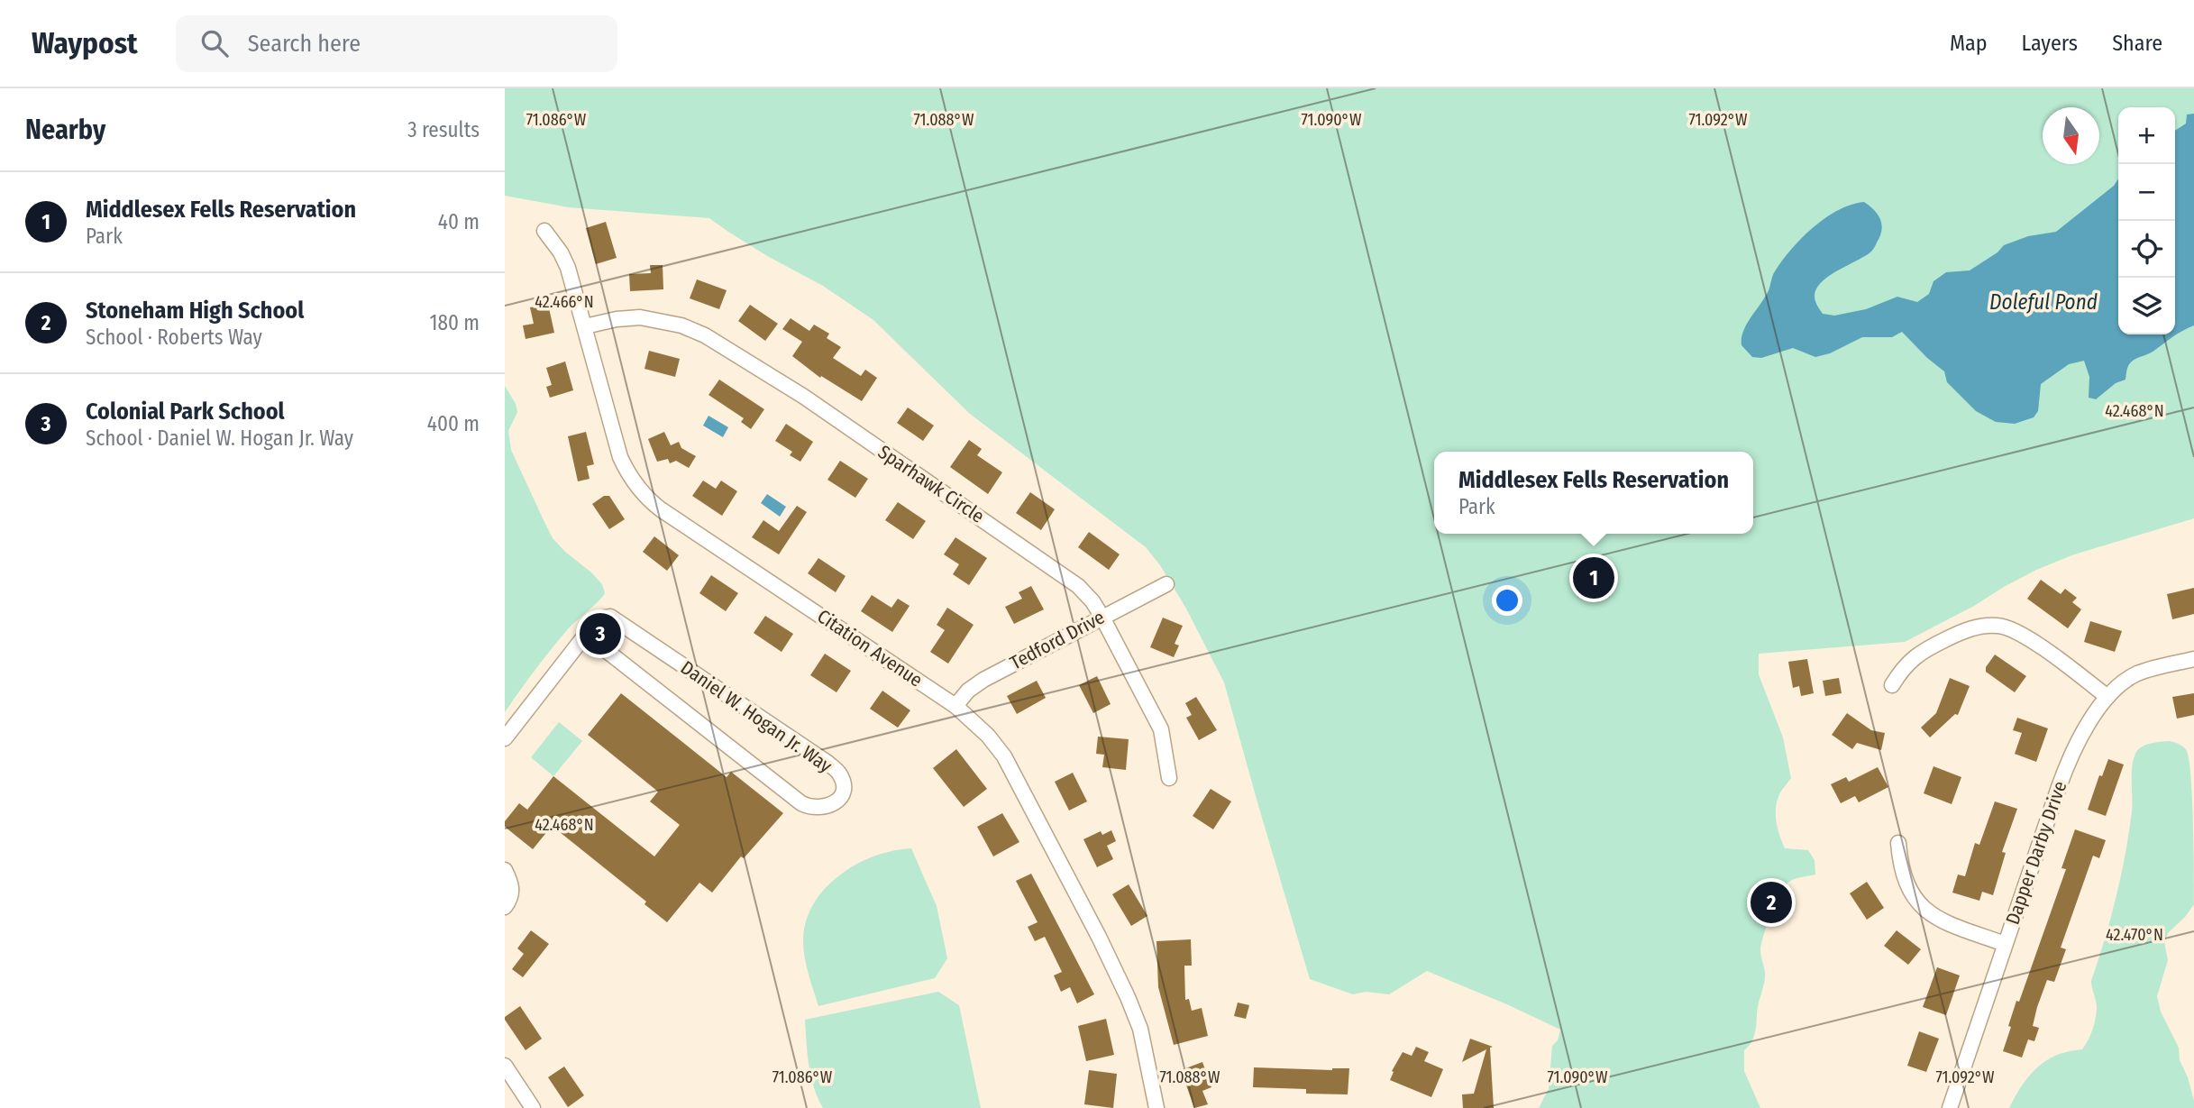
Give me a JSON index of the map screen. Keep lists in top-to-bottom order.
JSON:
{
  "streets": {
    "street": [
      "Sparhawk Circle",
      "Tedford Drive",
      "Citation Avenue",
      "Daniel W. Hogan Jr. Way",
      "Dapper Darby Drive"
    ]
  },
  "crossings": [
    ["Sparhawk Circle", "Tedford Drive"],
    ["Sparhawk Circle", "Citation Avenue"],
    ["Tedford Drive", "Citation Avenue"]
  ],
  "water": ["Doleful Pond"],
  "north": "bottom",
  "page": {
    "header": "Waypost",
    "search": "Search here",
    "nav": ["Map", "Layers", "Share"],
    "heading": ["Nearby", "3 results"],
    "map_buttons": ["+", "−"],
    "list": [
      {
        "mark": "1",
        "name": "Middlesex Fells Reservation",
        "note": "Park",
        "value": "40 m"
      },
      {
        "mark": "2",
        "name": "Stoneham High School",
        "note": "School · Roberts Way",
        "value": "180 m"
      },
      {
        "mark": "3",
        "name": "Colonial Park School",
        "note": "School · Daniel W. Hogan Jr. Way",
        "value": "400 m"
      }
    ],
    "popup": ["Middlesex Fells Reservation", "Park"],
    "pins": ["1", "3", "2"]
  },
  "coordinates": [
    "71.086°W",
    "71.088°W",
    "71.090°W",
    "71.092°W",
    "42.466°N",
    "42.468°N",
    "42.470°N"
  ]
}
